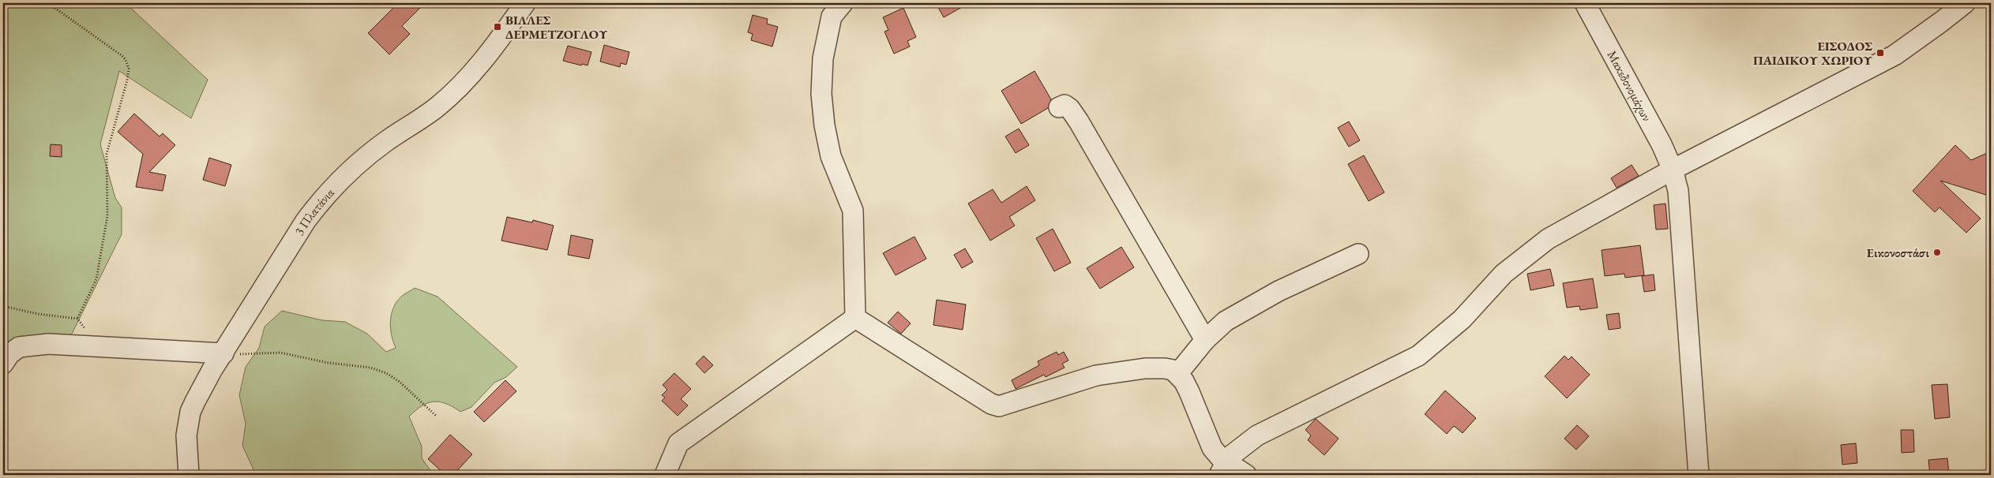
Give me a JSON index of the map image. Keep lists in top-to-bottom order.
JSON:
{
  "streets": {
    "street": ["Μακεδονομάχων", "3 Πλατάνια"]
  },
  "places": {
    "transit": ["ΒΙΛΛΕΣ ΔΕΡΜΕΤΖΟΓΛΟΥ", "ΕΙΣΟΔΟΣ ΠΑΙΔΙΚΟΥ ΧΩΡΙΟΥ"],
    "other": ["Εικονοστάσι"]
  }
}
